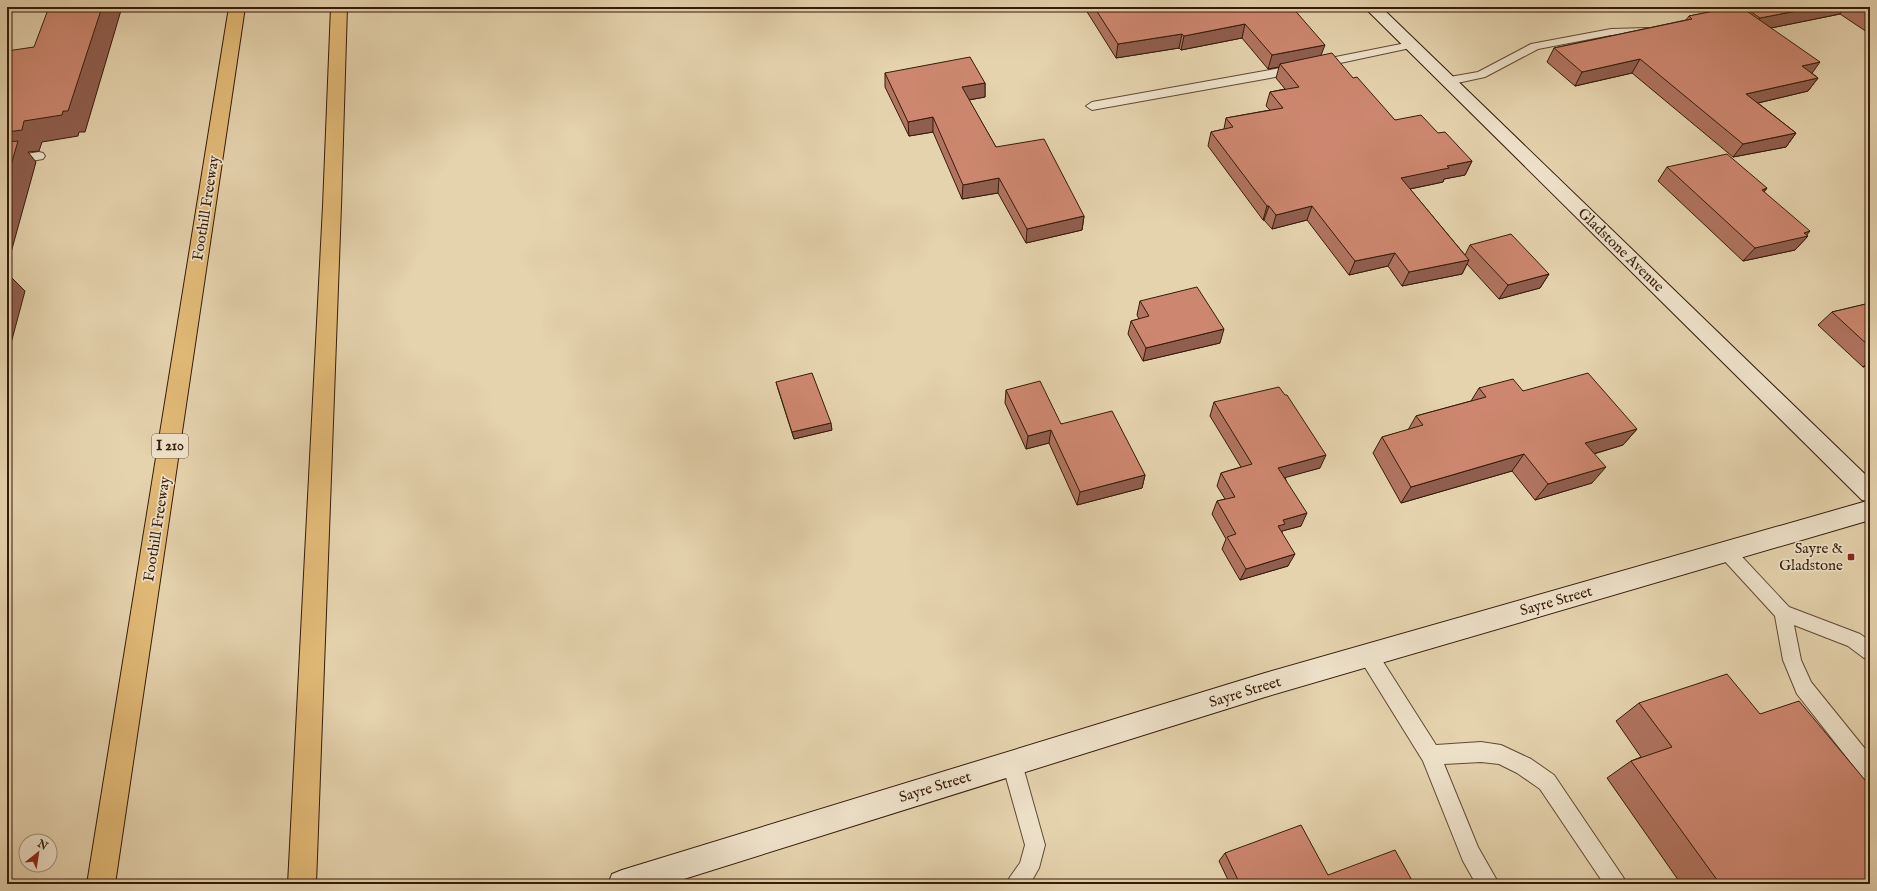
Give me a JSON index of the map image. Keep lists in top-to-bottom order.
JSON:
{
  "streets": {
    "highway": ["Foothill Freeway", "I 210"],
    "street": ["Gladstone Avenue", "Sayre Street"]
  },
  "places": {
    "transit": ["Sayre & Gladstone"]
  },
  "north": "top right"
}
